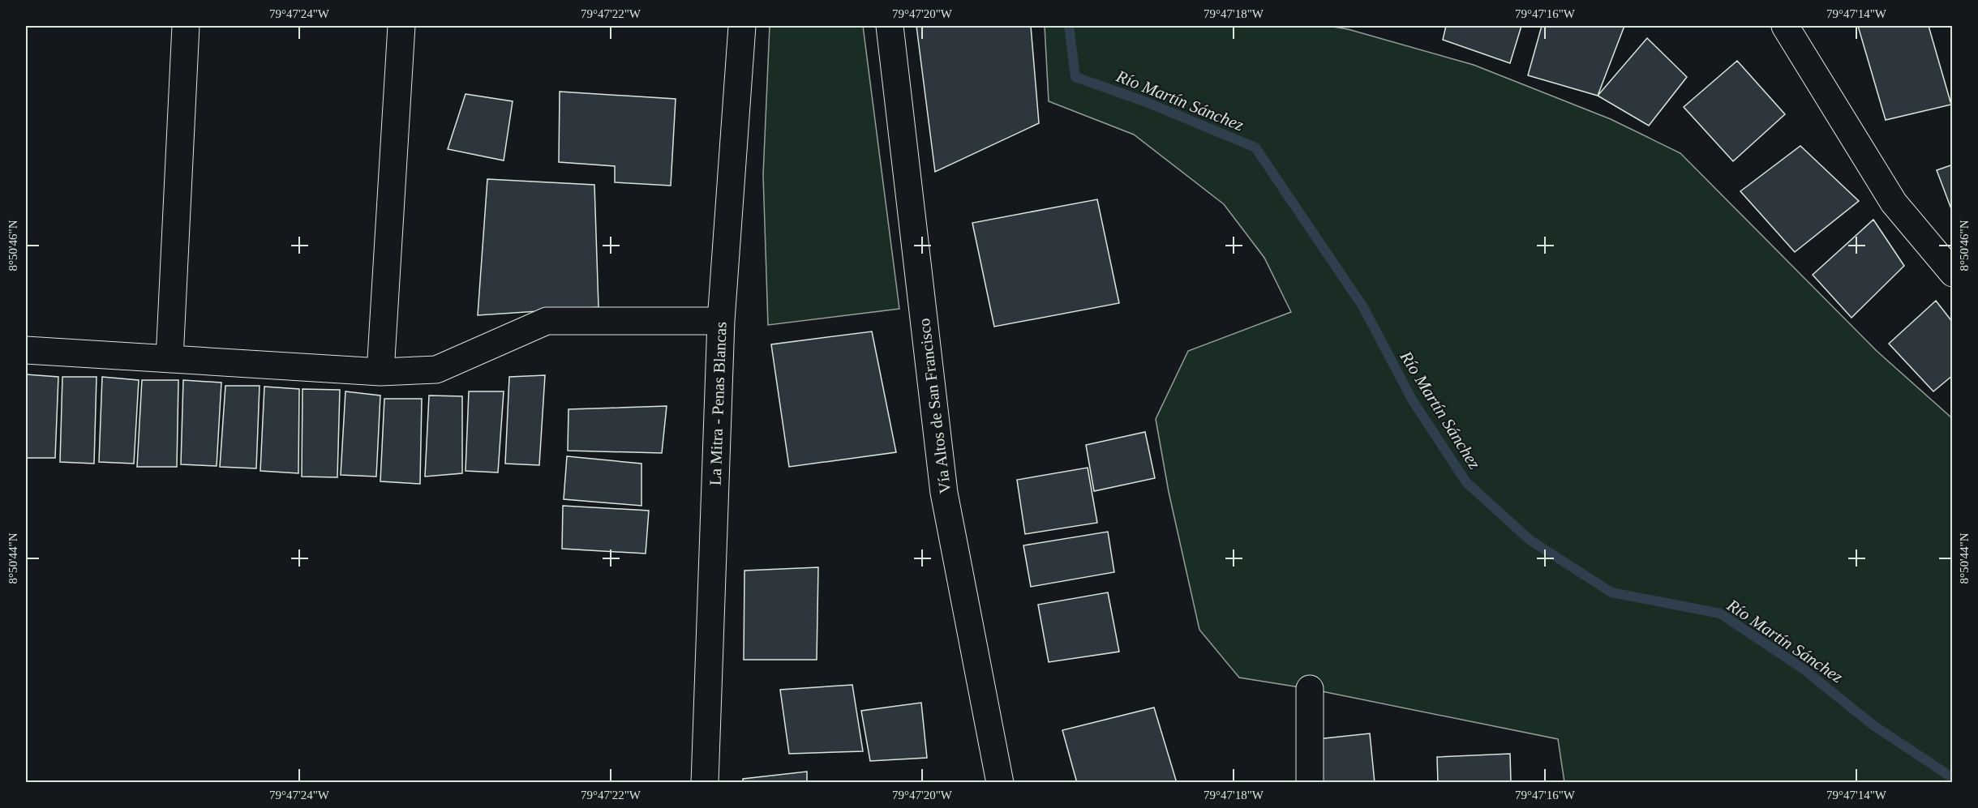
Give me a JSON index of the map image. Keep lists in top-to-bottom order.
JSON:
{
  "streets": {
    "street": ["La Mitra - Penas Blancas", "Vía Altos de San Francisco"]
  },
  "water": ["Río Martín Sánchez"],
  "coordinates": [
    "79°47'24\"W",
    "79°47'22\"W",
    "79°47'20\"W",
    "79°47'18\"W",
    "79°47'16\"W",
    "79°47'14\"W",
    "8°50'46\"N",
    "8°50'44\"N"
  ]
}
